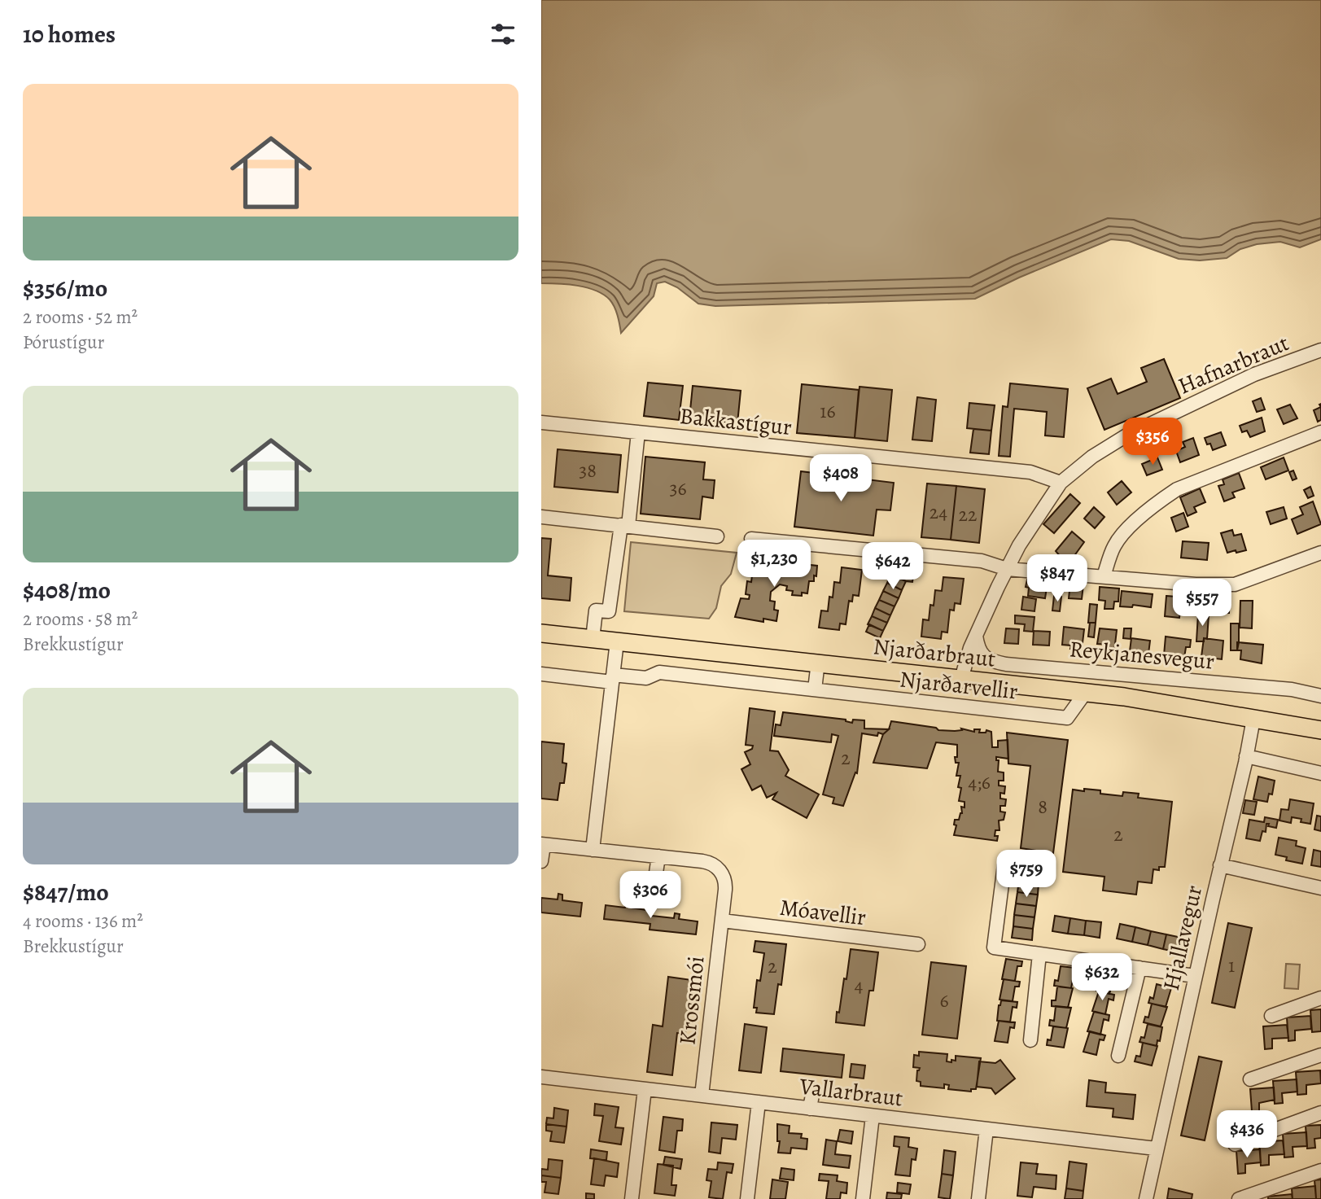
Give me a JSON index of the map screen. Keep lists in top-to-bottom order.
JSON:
{
  "streets": {
    "main road": ["Njarðarbraut"],
    "street": [
      "Hafnarbraut",
      "Bakkastígur",
      "Reykjanesvegur",
      "Njarðarvellir",
      "Móavellir",
      "Hjallavegur",
      "Krossmói",
      "Vallarbraut"
    ]
  },
  "crossings": [
    ["Hafnarbraut", "Bakkastígur"],
    ["Hafnarbraut", "Njarðarbraut"],
    ["Hafnarbraut", "Reykjanesvegur"],
    ["Njarðarbraut", "Njarðarvellir"],
    ["Njarðarbraut", "Hjallavegur"],
    ["Móavellir", "Krossmói"],
    ["Hjallavegur", "Vallarbraut"],
    ["Krossmói", "Vallarbraut"]
  ],
  "house_numbers": [
    "16",
    "38",
    "36",
    "24",
    "22",
    "2",
    "4;6",
    "8",
    "2",
    "1",
    "2",
    "4",
    "6"
  ],
  "page": {
    "heading": "10 homes",
    "list": [
      {
        "name": "$356/mo",
        "note": "2 rooms · 52 m² · Þórustígur"
      },
      {
        "name": "$408/mo",
        "note": "2 rooms · 58 m² · Brekkustígur"
      },
      {
        "name": "$847/mo",
        "note": "4 rooms · 136 m² · Brekkustígur"
      }
    ],
    "price": [
      "$356",
      "$408",
      "$1,230",
      "$642",
      "$847",
      "$557",
      "$759",
      "$306",
      "$632",
      "$436"
    ]
  }
}
